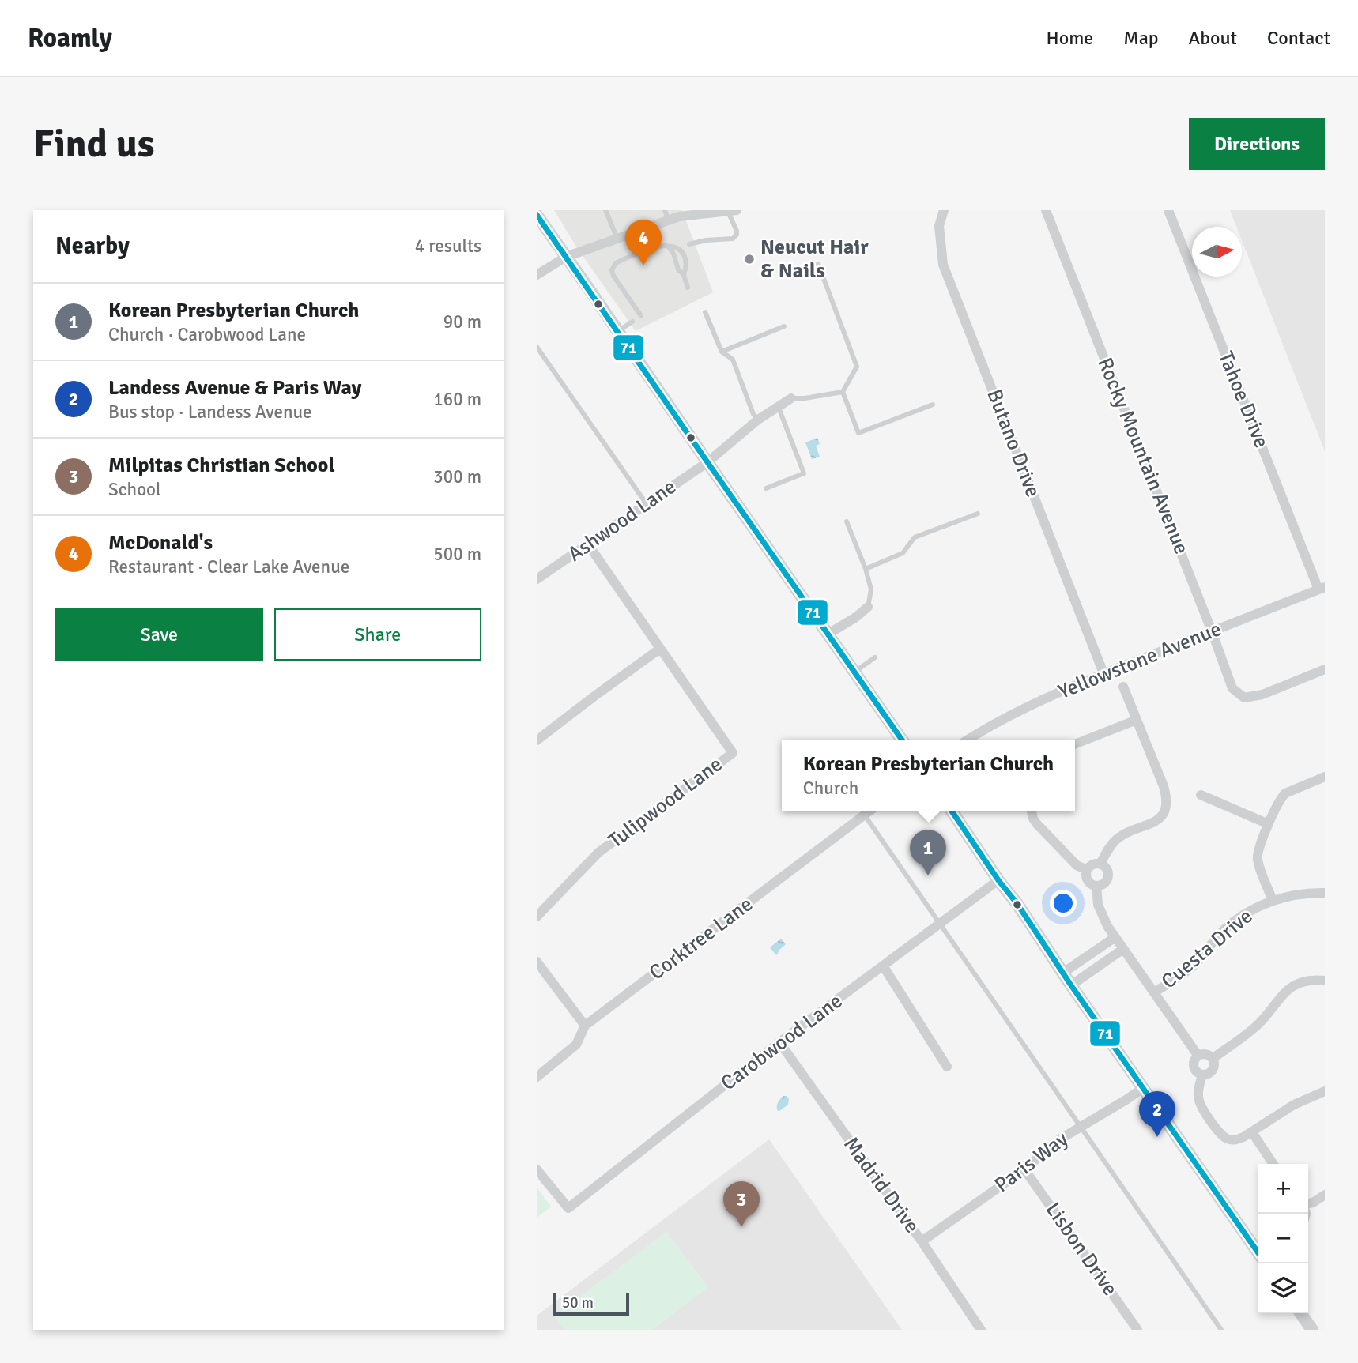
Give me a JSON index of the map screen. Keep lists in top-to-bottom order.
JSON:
{
  "streets": {
    "street": [
      "Tahoe Drive",
      "Butano Drive",
      "Rocky Mountain Avenue",
      "Ashwood Lane",
      "Yellowstone Avenue",
      "Tulipwood Lane",
      "Corktree Lane",
      "Cuesta Drive",
      "Carobwood Lane",
      "Paris Way",
      "Madrid Drive",
      "Lisbon Drive"
    ]
  },
  "crossings": [
    ["Tahoe Drive", "Yellowstone Avenue"],
    ["Butano Drive", "Yellowstone Avenue"],
    ["Rocky Mountain Avenue", "Yellowstone Avenue"],
    ["Ashwood Lane", "Tulipwood Lane"],
    ["Carobwood Lane", "Madrid Drive"],
    ["Paris Way", "Madrid Drive"],
    ["Paris Way", "Lisbon Drive"]
  ],
  "places": ["Neucut Hair & Nails"],
  "lines": ["transit line 71"],
  "scale_bar": "50 m",
  "north": "right",
  "page": {
    "header": "Roamly",
    "nav": [
      "Home",
      "Map",
      "About",
      "Contact"
    ],
    "buttons": [
      "Directions",
      ["Save", "Share"]
    ],
    "title": "Find us",
    "heading": ["Nearby", "4 results"],
    "pins": [
      "4",
      "1",
      "2",
      "3"
    ],
    "list": [
      {
        "mark": "1",
        "name": "Korean Presbyterian Church",
        "note": "Church · Carobwood Lane",
        "value": "90 m"
      },
      {
        "mark": "2",
        "name": "Landess Avenue & Paris Way",
        "note": "Bus stop · Landess Avenue",
        "value": "160 m"
      },
      {
        "mark": "3",
        "name": "Milpitas Christian School",
        "note": "School",
        "value": "300 m"
      },
      {
        "mark": "4",
        "name": "McDonald's",
        "note": "Restaurant · Clear Lake Avenue",
        "value": "500 m"
      }
    ],
    "popup": ["Korean Presbyterian Church", "Church"],
    "map_buttons": ["+", "−"],
    "scale": "50 m"
  }
}
